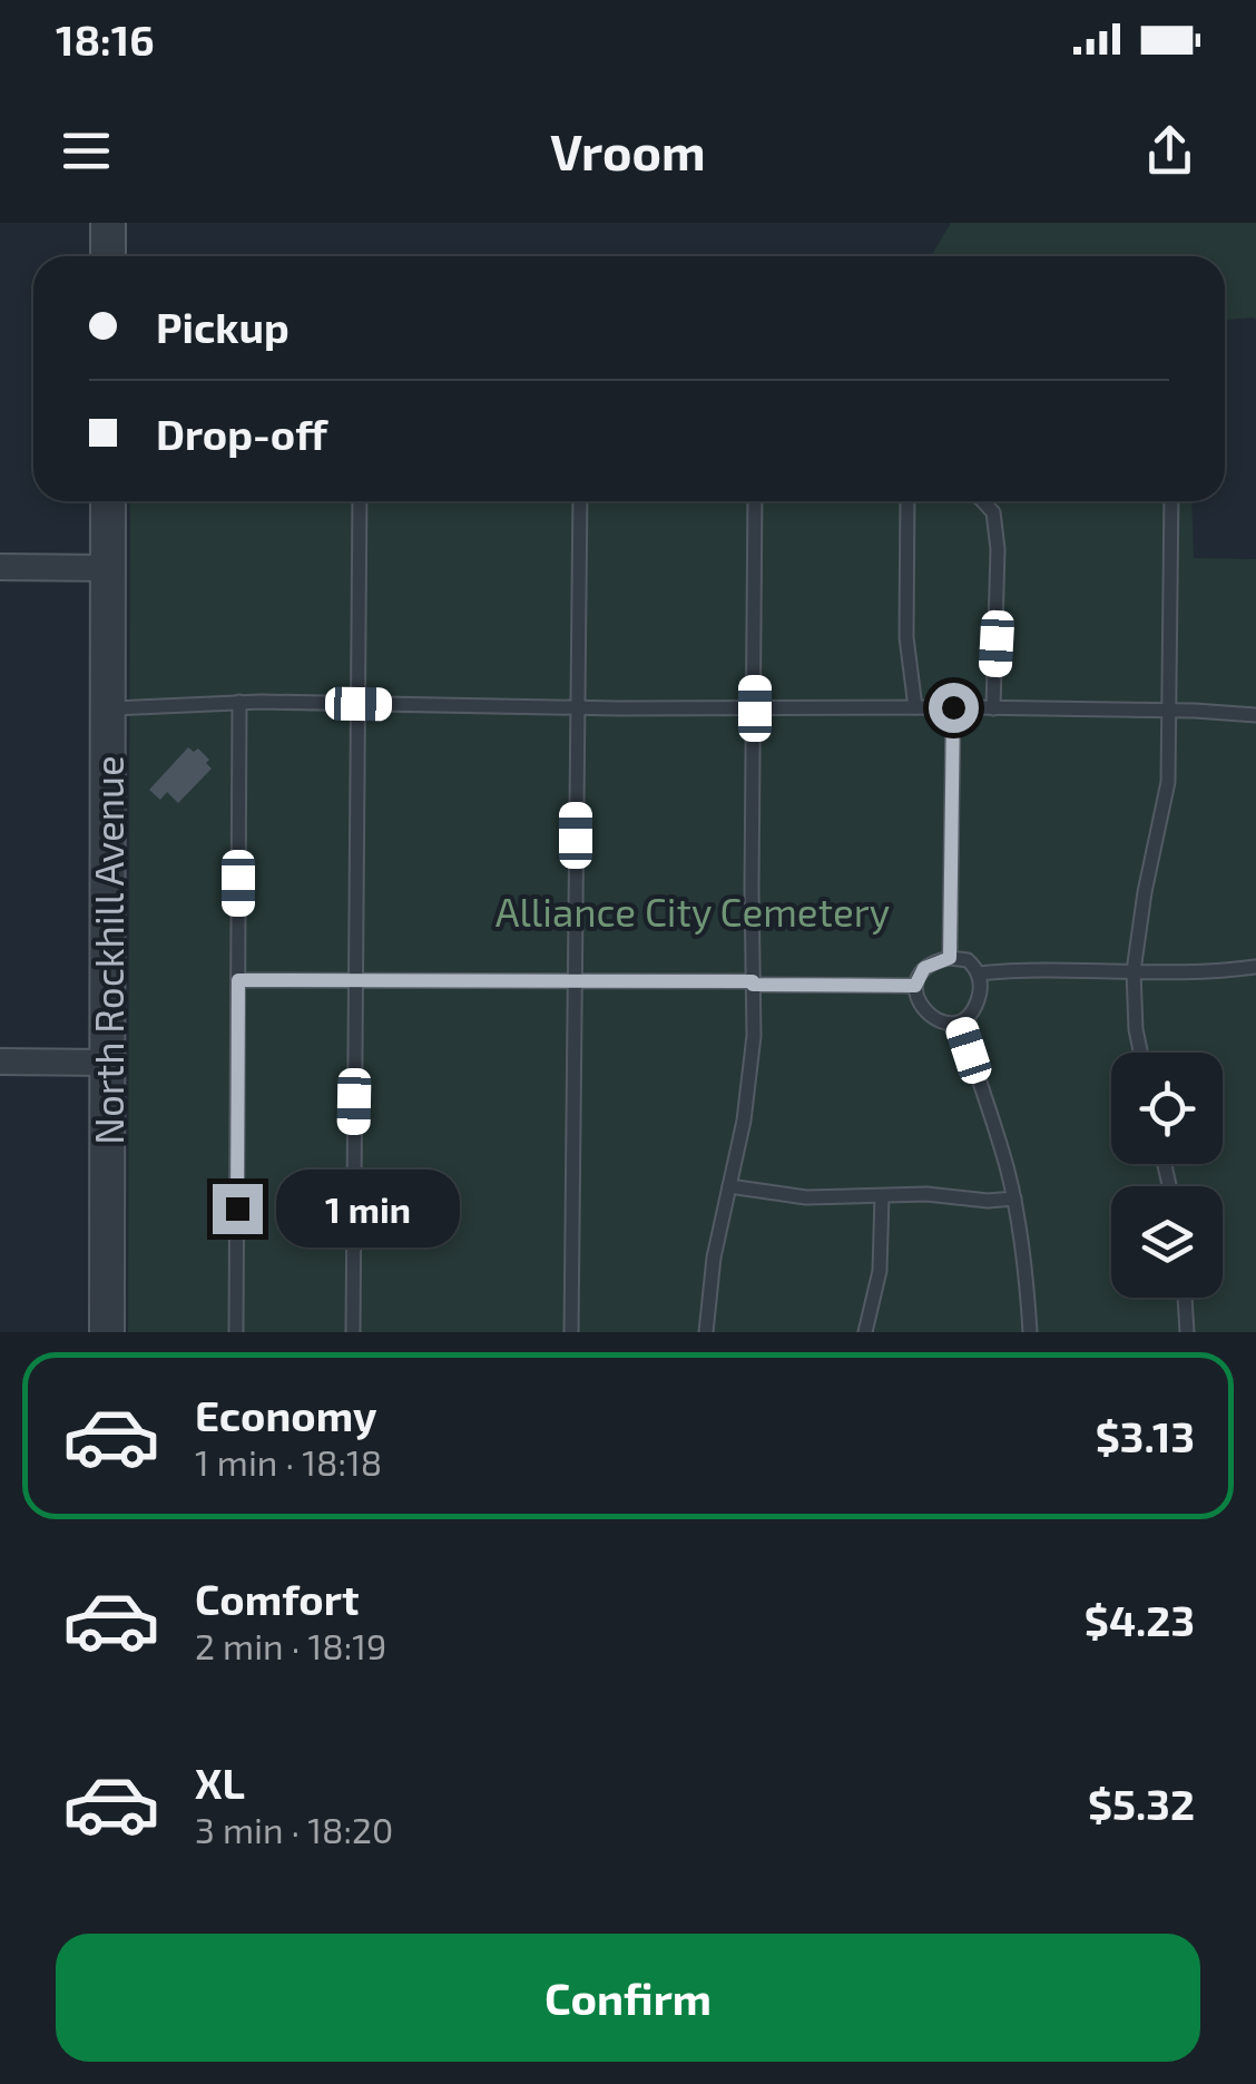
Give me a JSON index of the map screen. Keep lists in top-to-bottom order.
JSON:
{
  "streets": {
    "street": ["North Rockhill Avenue"]
  },
  "parks": ["Alliance City Cemetery"],
  "page": {
    "status": "18:16",
    "header": "Vroom",
    "banner": ["Pickup", "Drop-off"],
    "bubble": "1 min",
    "list": [
      {
        "name": "Economy",
        "note": "1 min · 18:18",
        "value": "$3.13"
      },
      {
        "name": "Comfort",
        "note": "2 min · 18:19",
        "value": "$4.23"
      },
      {
        "name": "XL",
        "note": "3 min · 18:20",
        "value": "$5.32"
      }
    ],
    "buttons": "Confirm"
  }
}
